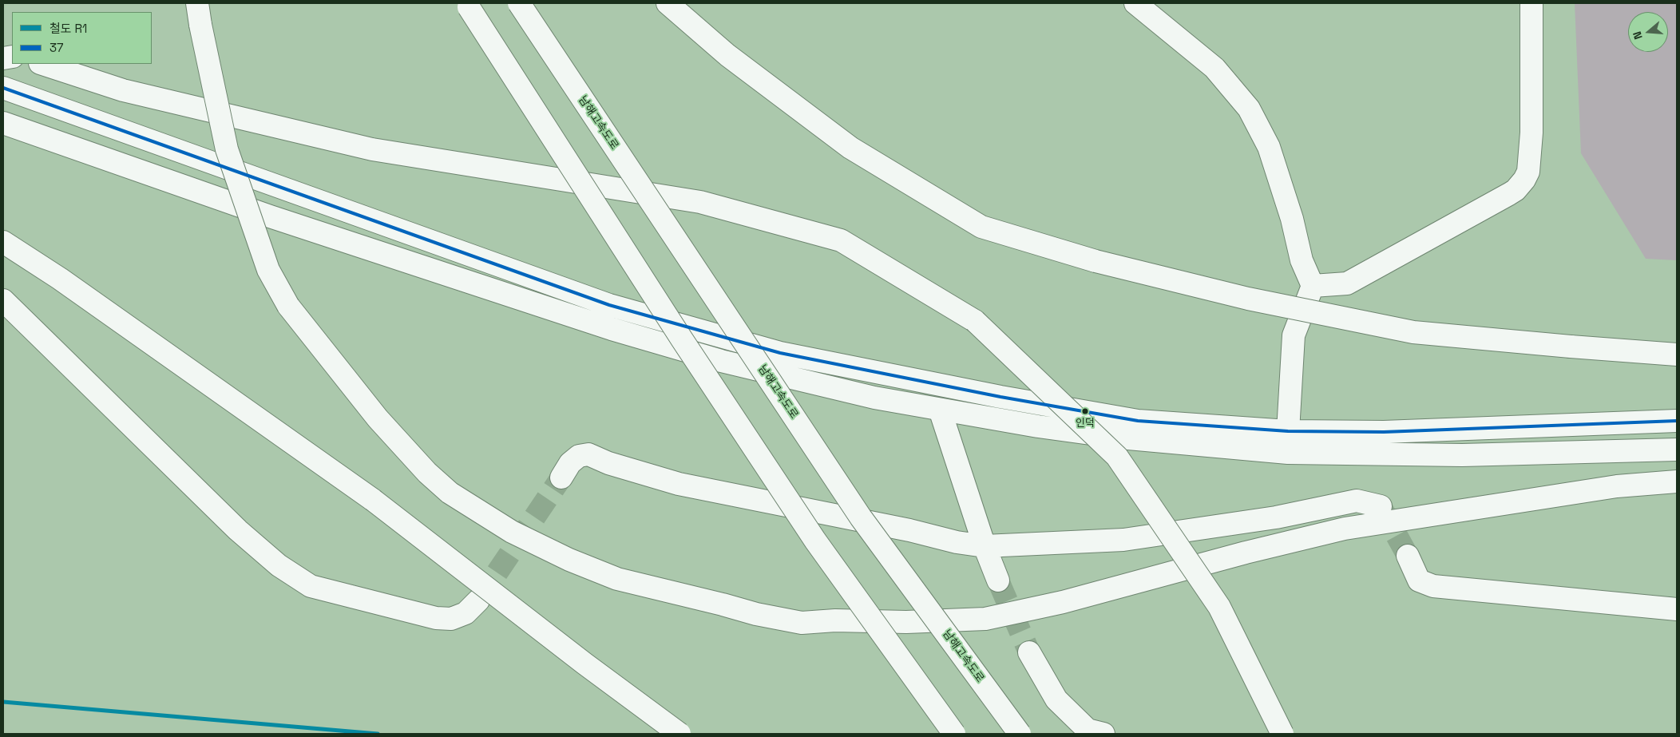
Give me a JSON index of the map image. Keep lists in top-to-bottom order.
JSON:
{
  "streets": {
    "main road": ["남해고속도로"]
  },
  "places": ["인덕"],
  "lines": ["transit line 37", "rail line R1"],
  "legend": ["철도 R1", "37"],
  "north": "left"
}
